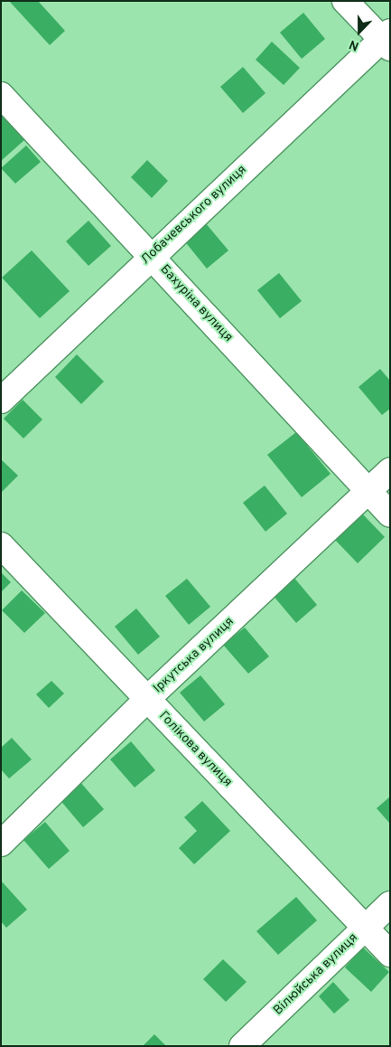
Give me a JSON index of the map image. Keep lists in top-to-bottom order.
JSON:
{
  "streets": {
    "street": [
      "Лобачевського вулиця",
      "Бахуріна вулиця",
      "Іркутська вулиця",
      "Голікова вулиця",
      "Вілюйська вулиця"
    ]
  },
  "crossings": [
    ["Лобачевського вулиця", "Бахуріна вулиця"],
    ["Бахуріна вулиця", "Іркутська вулиця"],
    ["Іркутська вулиця", "Голікова вулиця"],
    ["Голікова вулиця", "Вілюйська вулиця"]
  ],
  "north": "bottom"
}
